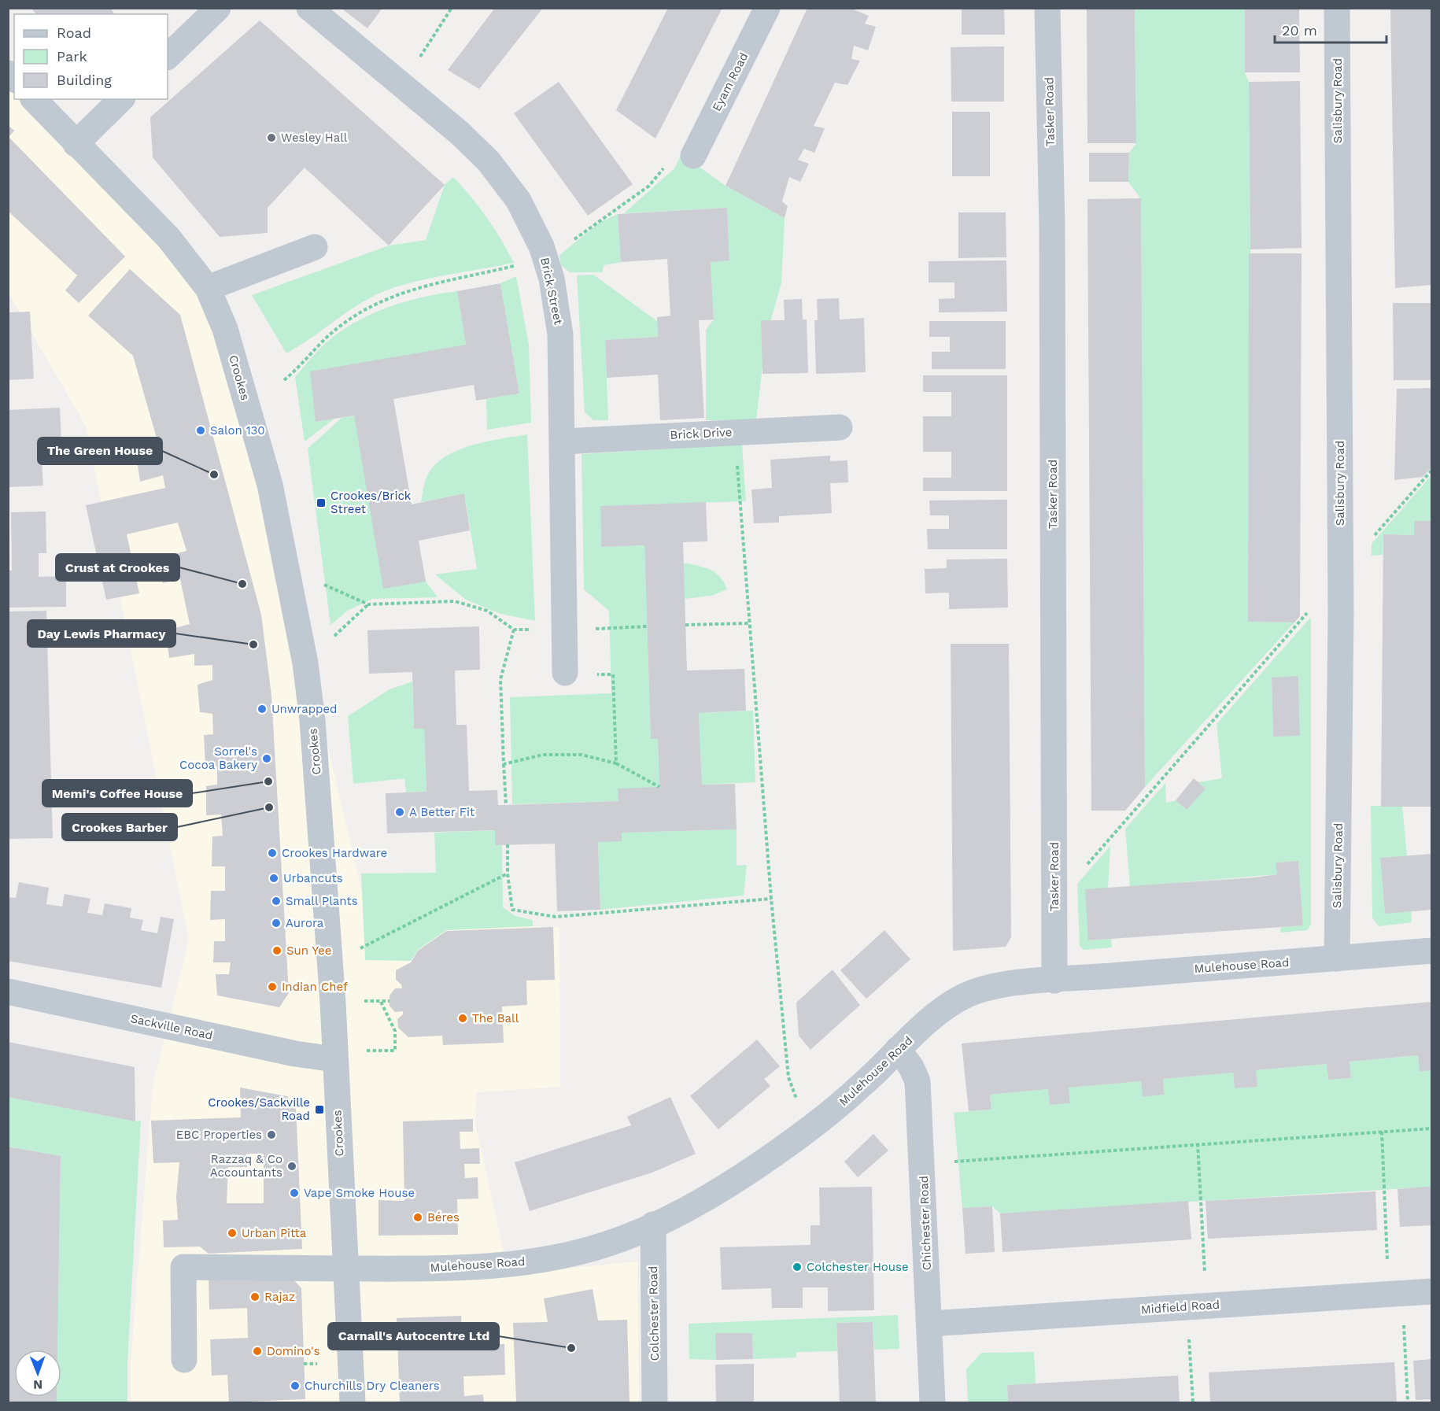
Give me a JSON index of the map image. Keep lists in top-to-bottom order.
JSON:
{
  "streets": {
    "street": [
      "Eyam Road",
      "Salisbury Road",
      "Tasker Road",
      "Brick Street",
      "Crookes",
      "Brick Drive",
      "Mulehouse Road",
      "Sackville Road",
      "Chichester Road",
      "Midfield Road",
      "Colchester Road"
    ]
  },
  "crossings": [
    ["Salisbury Road", "Mulehouse Road"],
    ["Tasker Road", "Mulehouse Road"],
    ["Brick Street", "Brick Drive"],
    ["Crookes", "Mulehouse Road"],
    ["Crookes", "Sackville Road"],
    ["Mulehouse Road", "Chichester Road"],
    ["Mulehouse Road", "Colchester Road"],
    ["Chichester Road", "Midfield Road"]
  ],
  "places": {
    "other": [
      "Wesley Hall",
      "Salon 130",
      "The Green House",
      "Crust at Crookes",
      "Day Lewis Pharmacy",
      "Unwrapped",
      "Sorrel's Cocoa Bakery",
      "Memi's Coffee House",
      "Crookes Barber",
      "A Better Fit",
      "Crookes Hardware",
      "Urbancuts",
      "Small Plants",
      "Aurora",
      "Sun Yee",
      "Indian Chef",
      "The Ball",
      "EBC Properties",
      "Razzaq & Co Accountants",
      "Vape Smoke House",
      "Béres",
      "Urban Pitta",
      "Colchester House",
      "Rajaz",
      "Carnall's Autocentre Ltd",
      "Domino's",
      "Churchills Dry Cleaners"
    ],
    "transit": ["Crookes/Brick Street", "Crookes/Sackville Road"]
  },
  "legend": ["Road", "Park", "Building"],
  "scale_bar": "20 m",
  "north": "bottom"
}
